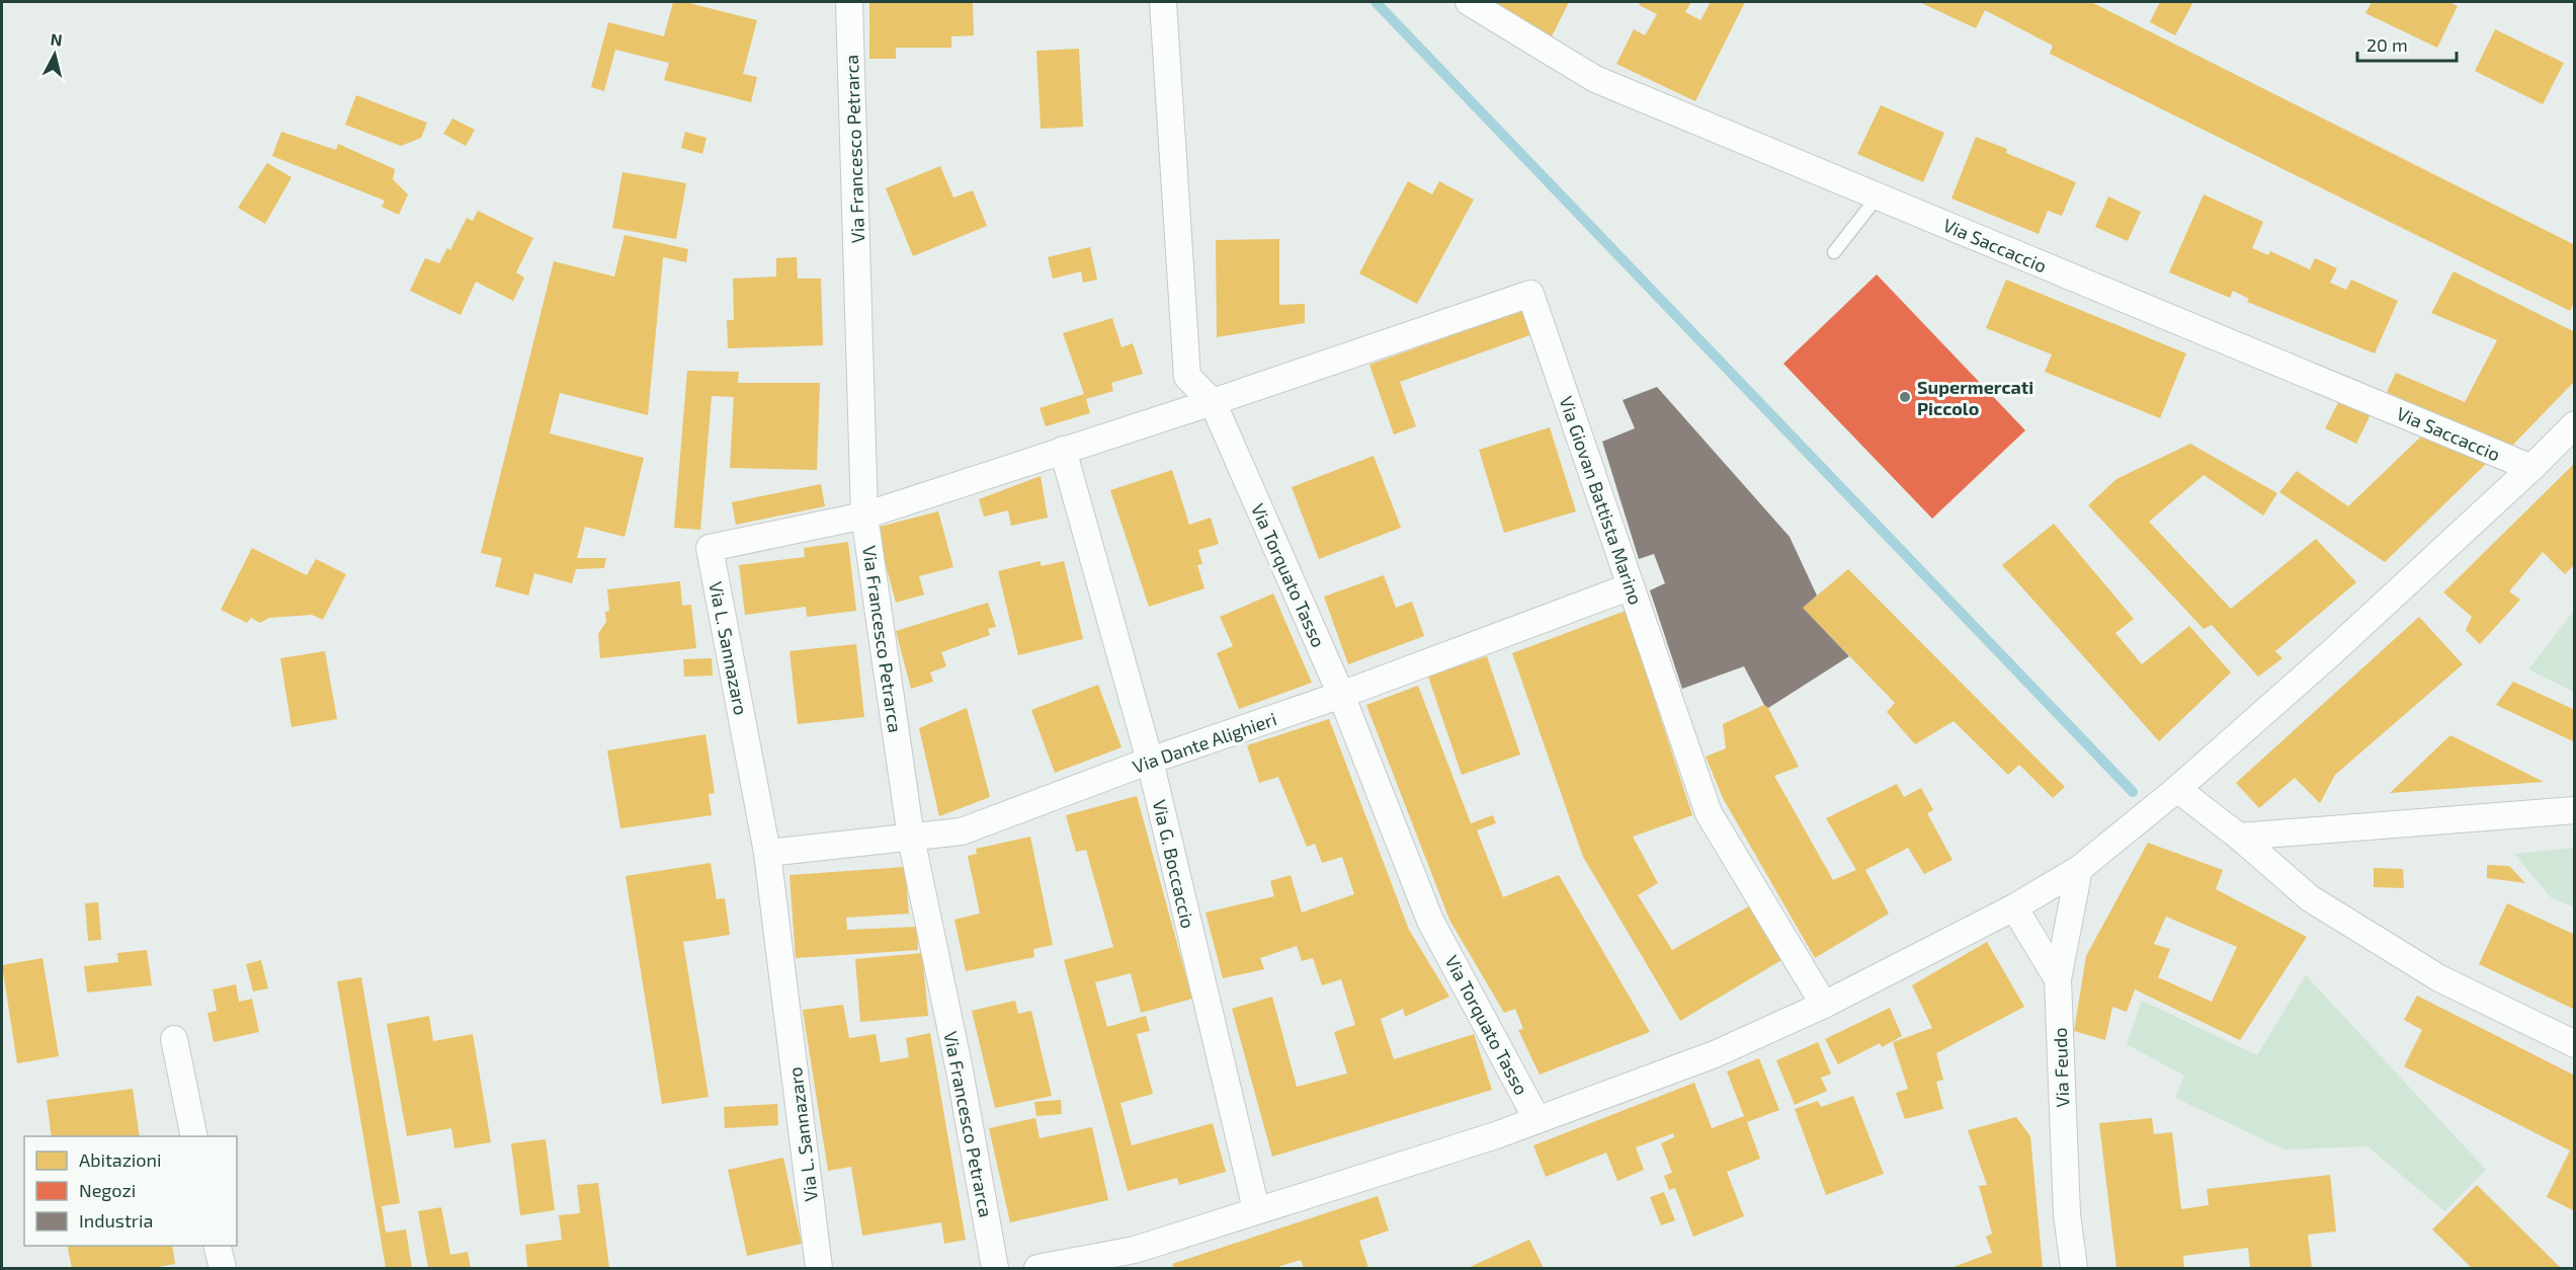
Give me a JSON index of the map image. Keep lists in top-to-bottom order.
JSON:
{
  "streets": {
    "street": [
      "Via Francesco Petrarca",
      "Via Saccaccio",
      "Via Giovan Battista Marino",
      "Via Torquato Tasso",
      "Via L. Sannazaro",
      "Via Dante Alighieri",
      "Via G. Boccaccio",
      "Via Feudo"
    ]
  },
  "crossings": [
    ["Via Francesco Petrarca", "Via L. Sannazaro"],
    ["Via Francesco Petrarca", "Via Dante Alighieri"],
    ["Via Giovan Battista Marino", "Via Torquato Tasso"],
    ["Via Giovan Battista Marino", "Via L. Sannazaro"],
    ["Via Giovan Battista Marino", "Via Dante Alighieri"],
    ["Via Torquato Tasso", "Via L. Sannazaro"],
    ["Via Torquato Tasso", "Via Dante Alighieri"],
    ["Via L. Sannazaro", "Via Dante Alighieri"],
    ["Via L. Sannazaro", "Via G. Boccaccio"],
    ["Via Dante Alighieri", "Via G. Boccaccio"]
  ],
  "places": ["Supermercati Piccolo"],
  "legend": ["Abitazioni", "Negozi", "Industria"],
  "scale_bar": "20 m",
  "north": "top"
}
